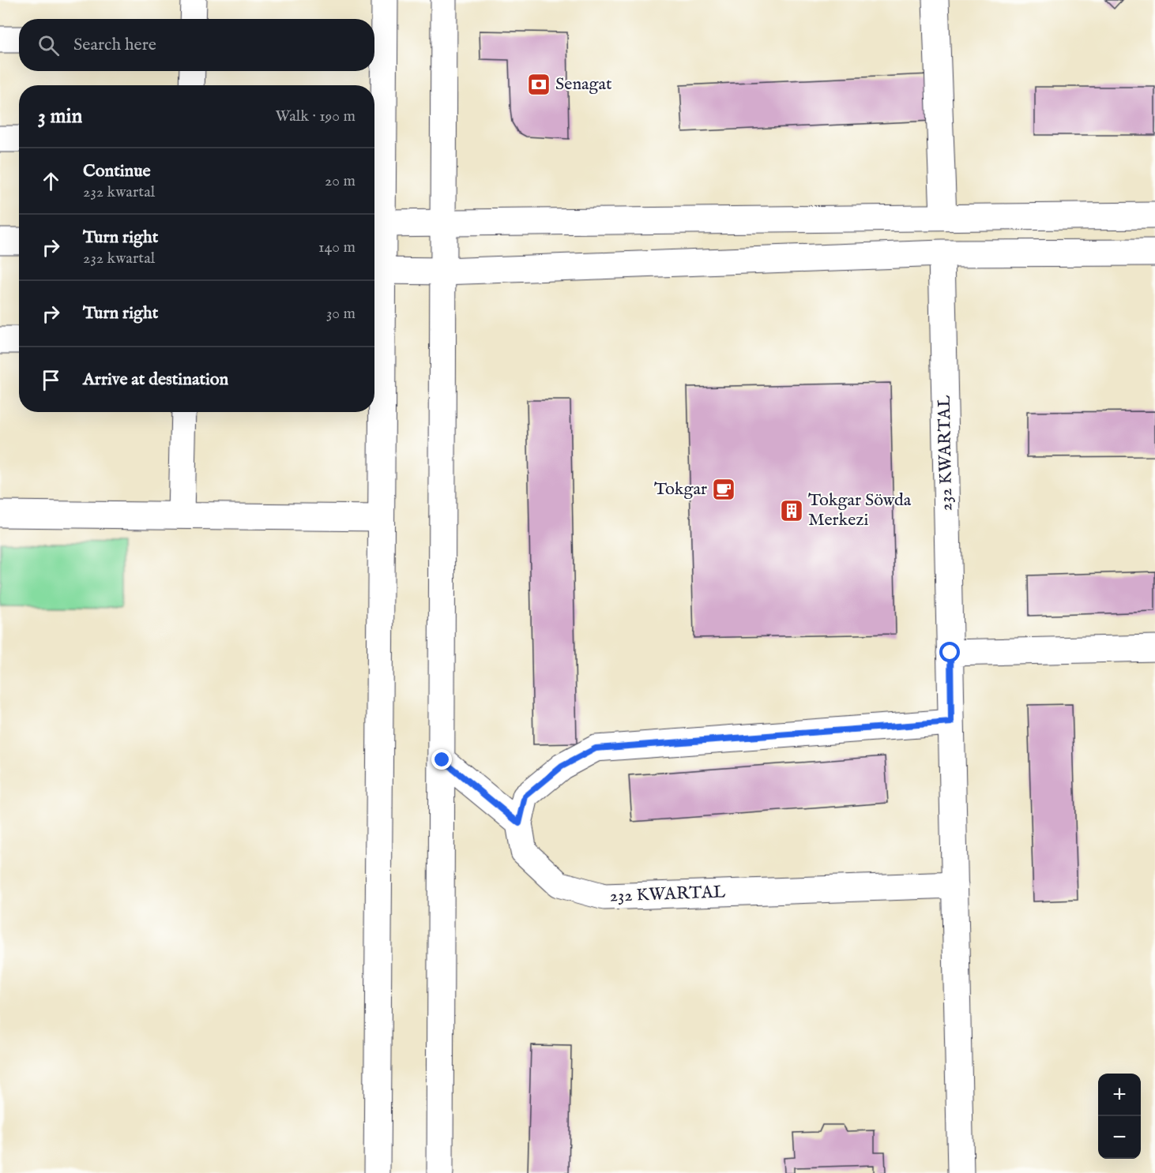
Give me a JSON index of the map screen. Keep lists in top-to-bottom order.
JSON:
{
  "streets": {
    "street": ["232 KWARTAL"]
  },
  "places": {
    "bank": ["Senagat"],
    "cafe": ["Tokgar"],
    "building": ["Tokgar Söwda Merkezi"]
  },
  "page": {
    "search": "Search here",
    "heading": ["3 min", "Walk · 190 m"],
    "list": [
      ["Continue", "232 kwartal", "20 m"],
      ["Turn right", "232 kwartal", "140 m"],
      ["Turn right", "30 m"],
      "Arrive at destination"
    ],
    "map_buttons": ["+", "−"]
  }
}
